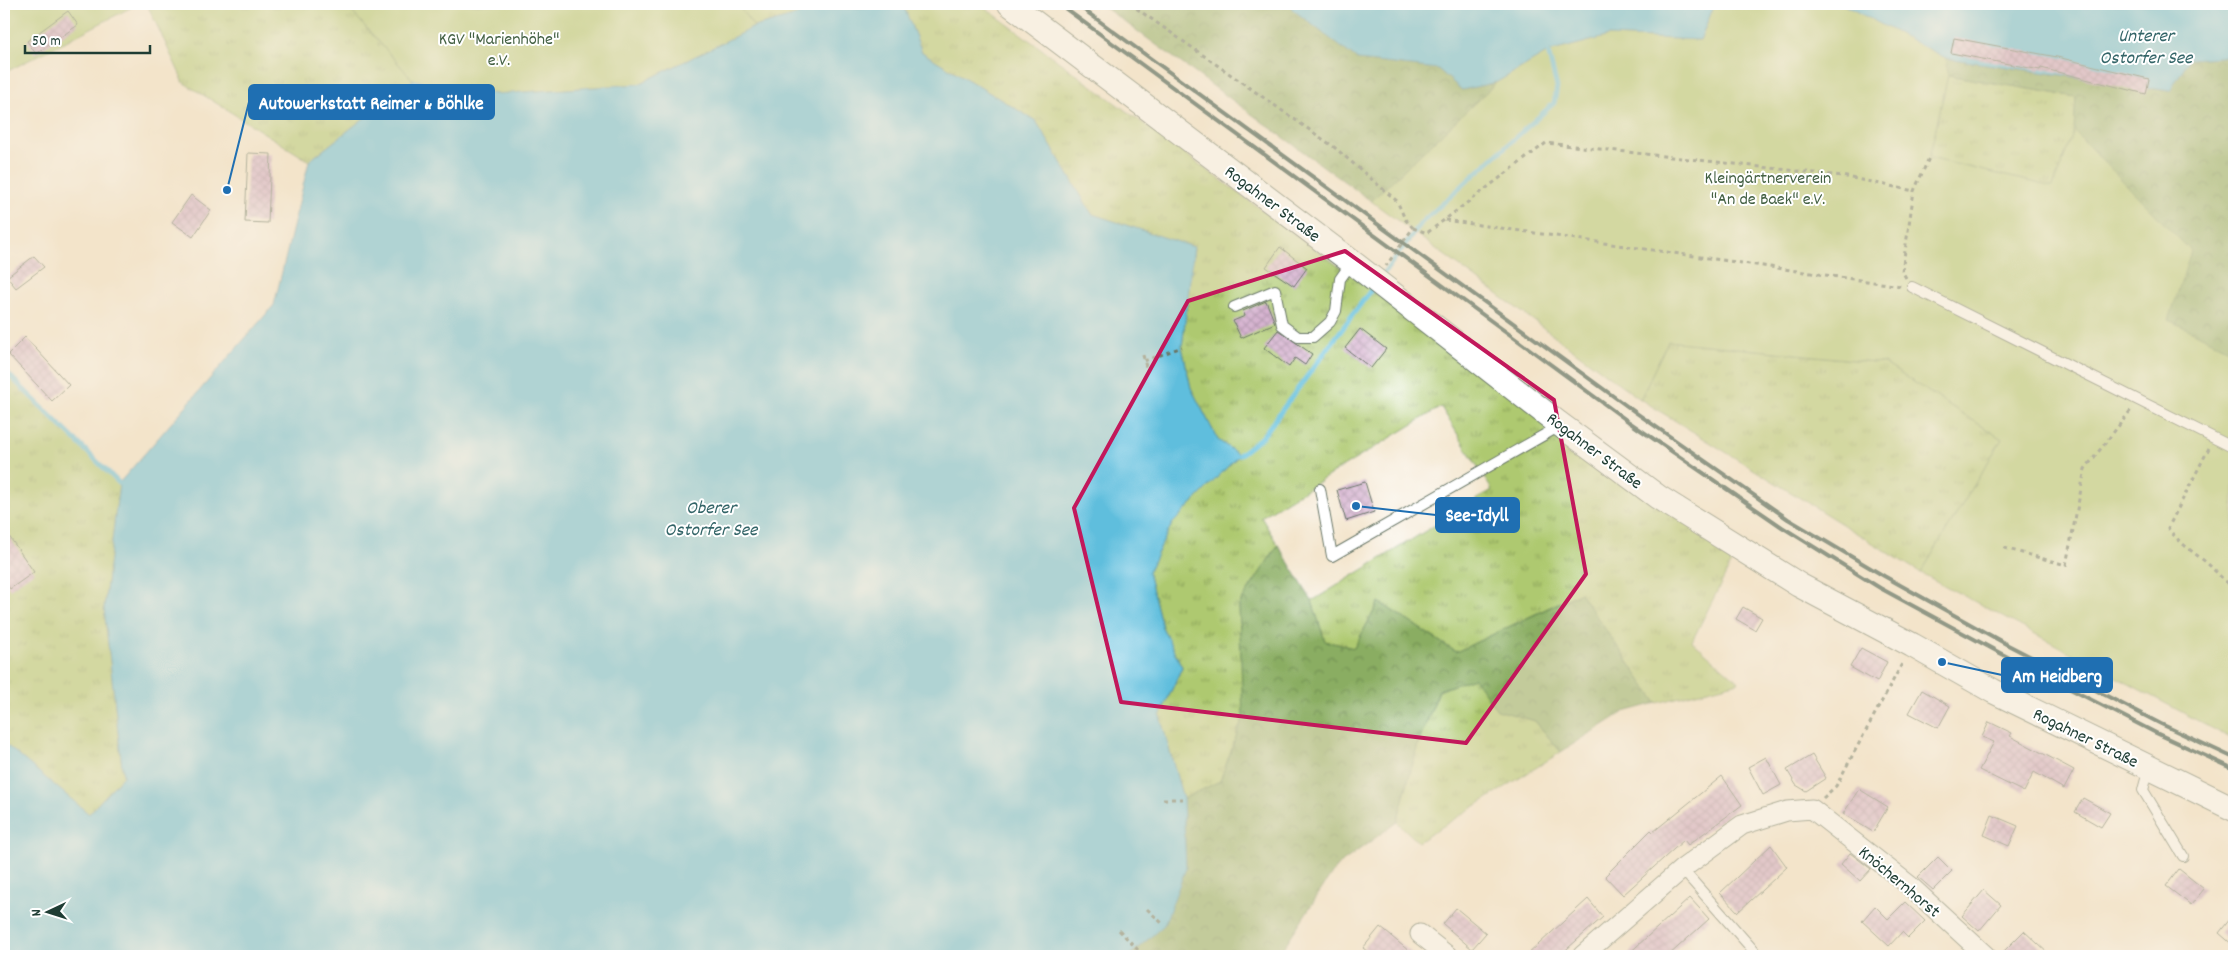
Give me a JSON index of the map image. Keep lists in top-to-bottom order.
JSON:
{
  "streets": {
    "street": ["Rogahner Straße", "Knöchernhorst"]
  },
  "water": ["Unterer Ostorfer See", "Oberer Ostorfer See"],
  "parks": ["KGV \"Marienhöhe\" e.V.", "Kleingärtnerverein \"An de Baek\" e.V."],
  "places": ["Autowerkstatt Reimer & Böhlke", "See-Idyll", "Am Heidberg"],
  "scale_bar": "50 m",
  "north": "left"
}
